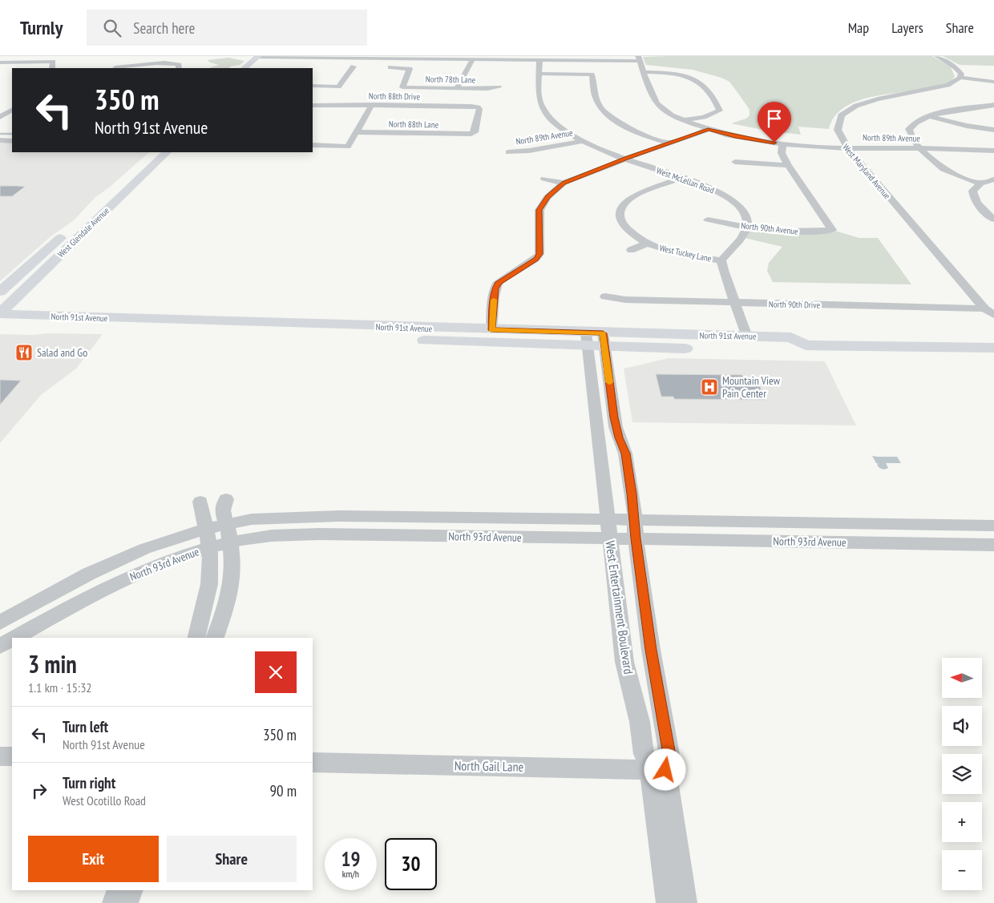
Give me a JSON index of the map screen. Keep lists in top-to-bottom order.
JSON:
{
  "streets": {
    "main road": ["West Glendale Avenue", "North 91st Avenue"],
    "street": [
      "North 78th Lane",
      "North 88th Drive",
      "North 88th Lane",
      "North 89th Avenue",
      "West Maryland Avenue",
      "West McLellan Road",
      "North 90th Avenue",
      "West Tuckey Lane",
      "North 90th Drive",
      "North 93rd Avenue",
      "West Entertainment Boulevard",
      "North Gail Lane"
    ]
  },
  "crossings": [
    ["North 88th Drive", "North 88th Lane"],
    ["North 89th Avenue", "West Maryland Avenue"],
    ["North 89th Avenue", "West McLellan Road"],
    ["West Maryland Avenue", "North 90th Drive"],
    ["West McLellan Road", "North 90th Avenue"],
    ["West McLellan Road", "West Tuckey Lane"],
    ["West Glendale Avenue", "North 91st Avenue"],
    ["North 91st Avenue", "West Entertainment Boulevard"],
    ["North 93rd Avenue", "West Entertainment Boulevard"],
    ["West Entertainment Boulevard", "North Gail Lane"]
  ],
  "places": {
    "restaurant": ["Salad and Go"],
    "hospital": ["Mountain View Pain Center"]
  },
  "north": "left",
  "page": {
    "header": "Turnly",
    "search": "Search here",
    "nav": ["Map", "Layers", "Share"],
    "turn": ["350 m", "North 91st Avenue"],
    "heading": ["3 min", "1.1 km · 15:32"],
    "map_buttons": ["+", "−"],
    "list": [
      {
        "name": "Turn left",
        "note": "North 91st Avenue",
        "value": "350 m"
      },
      {
        "name": "Turn right",
        "note": "West Ocotillo Road",
        "value": "90 m"
      }
    ],
    "buttons": ["Exit", "Share"],
    "speed": "19 km/h",
    "limit": "30"
  }
}
